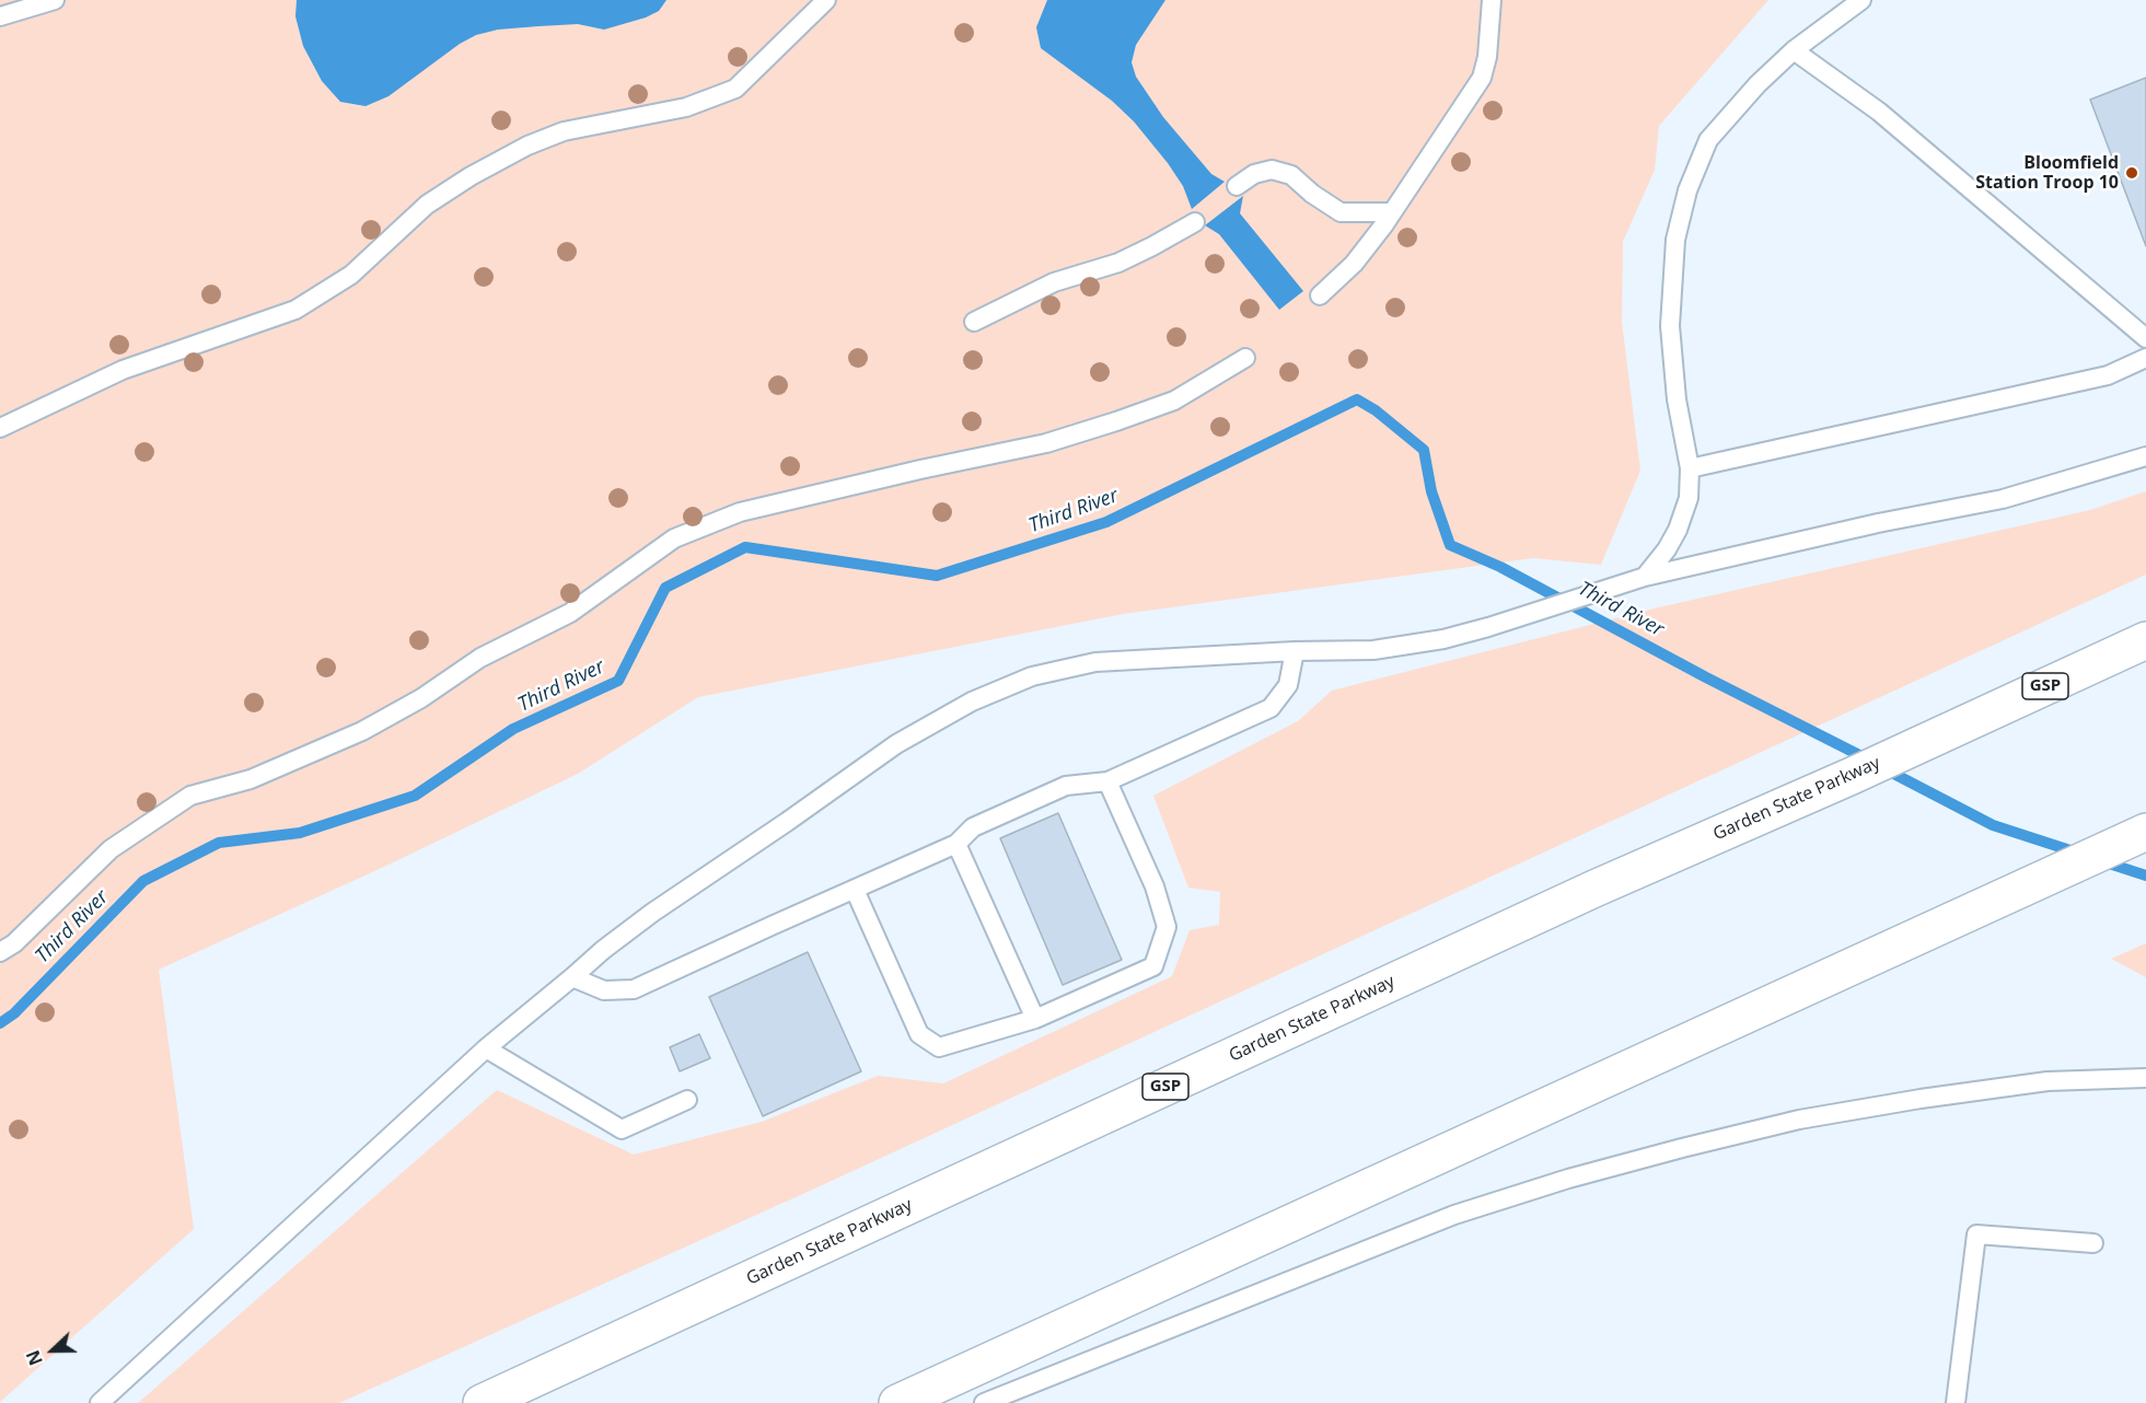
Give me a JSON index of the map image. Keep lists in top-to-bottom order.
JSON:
{
  "streets": {
    "highway": ["GSP", "Garden State Parkway"]
  },
  "water": ["Third River"],
  "places": ["Bloomfield Station Troop 10"],
  "north": "left"
}
